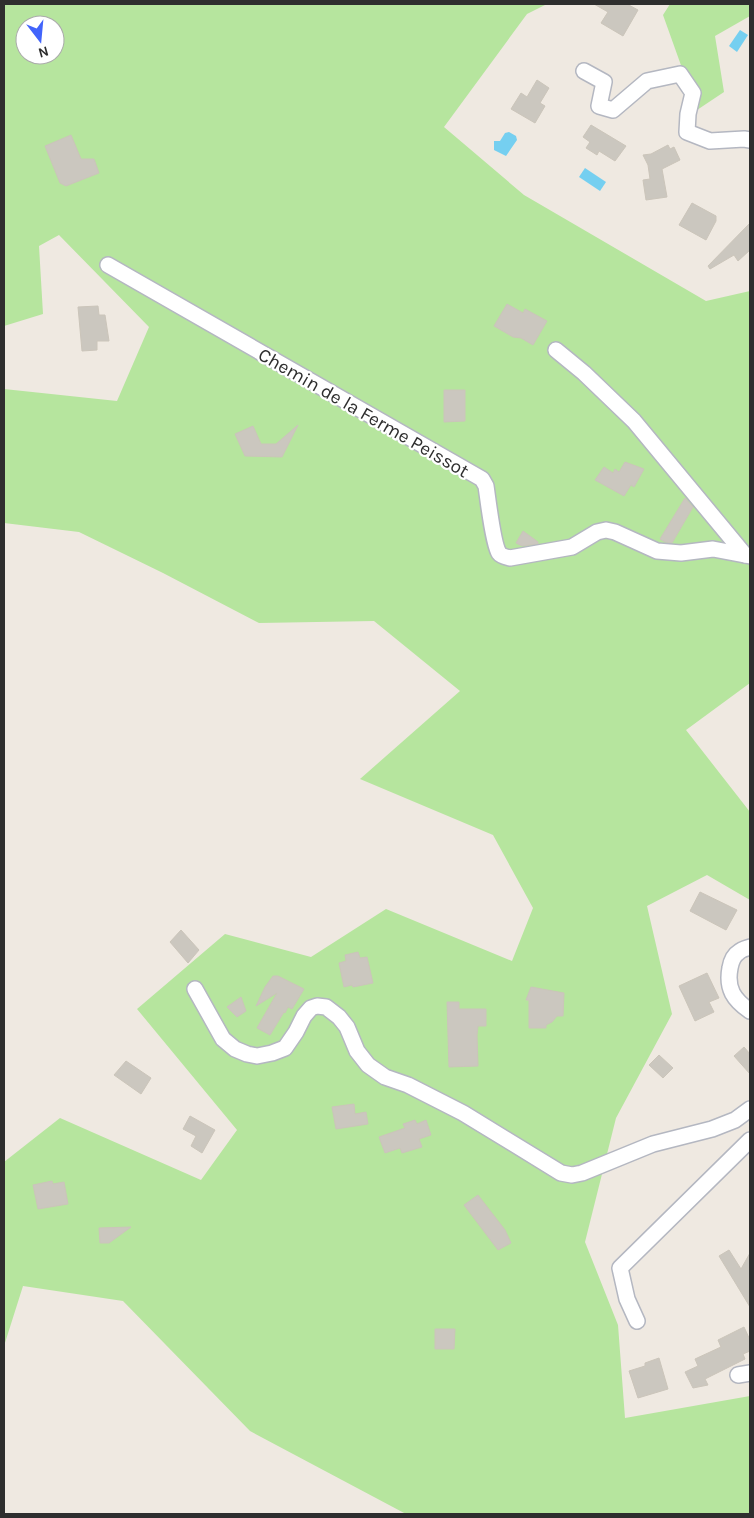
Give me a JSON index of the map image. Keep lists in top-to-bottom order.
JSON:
{
  "streets": {
    "street": ["Chemin de la Ferme Peissot"]
  },
  "north": "bottom"
}
